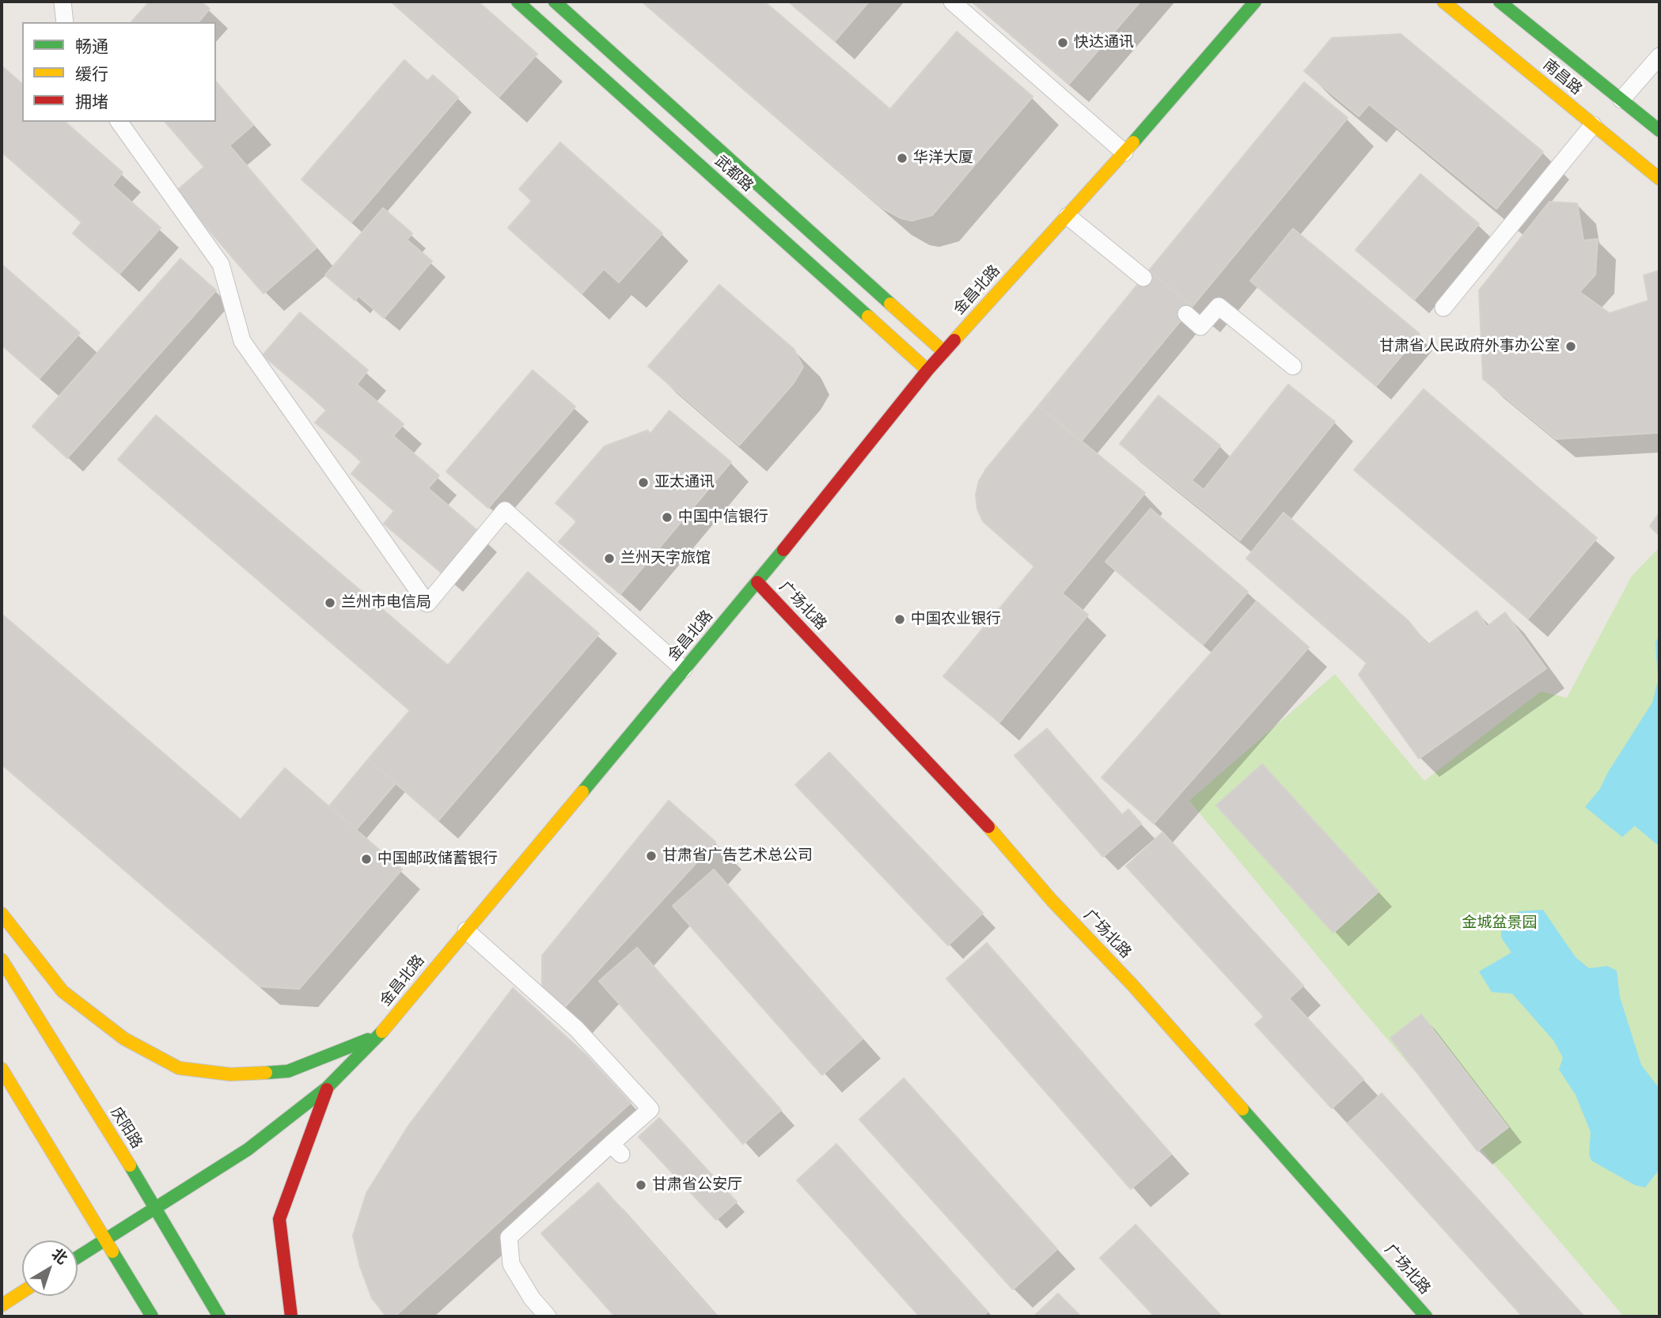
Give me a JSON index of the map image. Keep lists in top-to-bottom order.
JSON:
{
  "streets": {
    "main road": [
      "南昌路",
      "武都路",
      "金昌北路",
      "广场北路",
      "庆阳路"
    ]
  },
  "crossings": [
    ["武都路", "金昌北路"],
    ["金昌北路", "广场北路"],
    ["金昌北路", "庆阳路"]
  ],
  "parks": ["金城盆景园"],
  "places": [
    "快达通讯",
    "华洋大厦",
    "甘肃省人民政府外事办公室",
    "亚太通讯",
    "中国中信银行",
    "兰州天字旅馆",
    "兰州市电信局",
    "中国农业银行",
    "甘肃省广告艺术总公司",
    "中国邮政储蓄银行",
    "甘肃省公安厅"
  ],
  "legend": ["畅通", "缓行", "拥堵"],
  "north": "top right"
}
